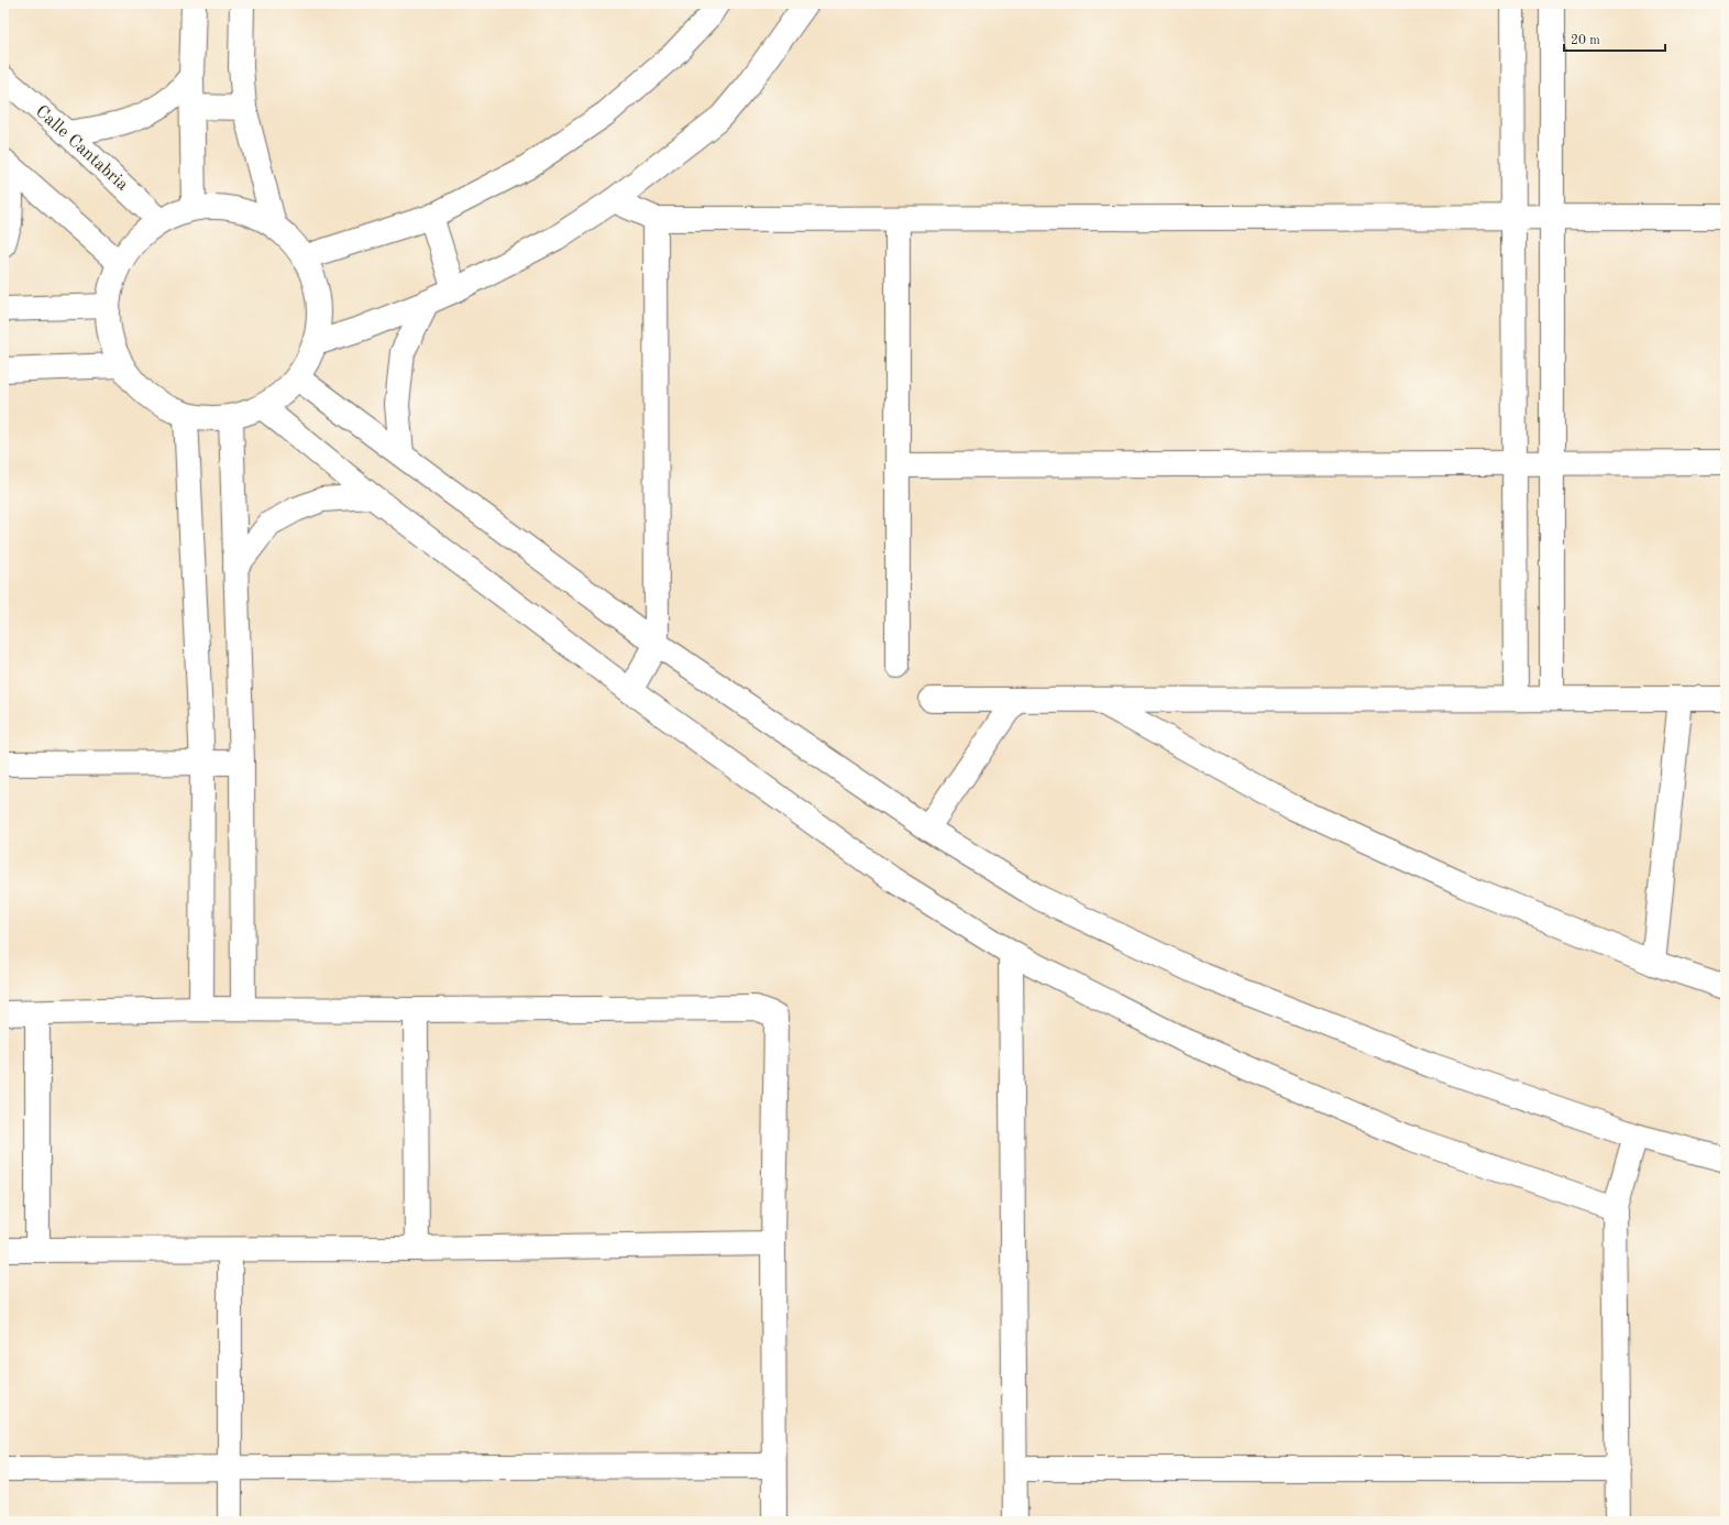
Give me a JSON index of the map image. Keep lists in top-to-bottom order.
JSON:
{
  "streets": {
    "street": ["Calle Cantabria"]
  },
  "scale_bar": "20 m"
}
